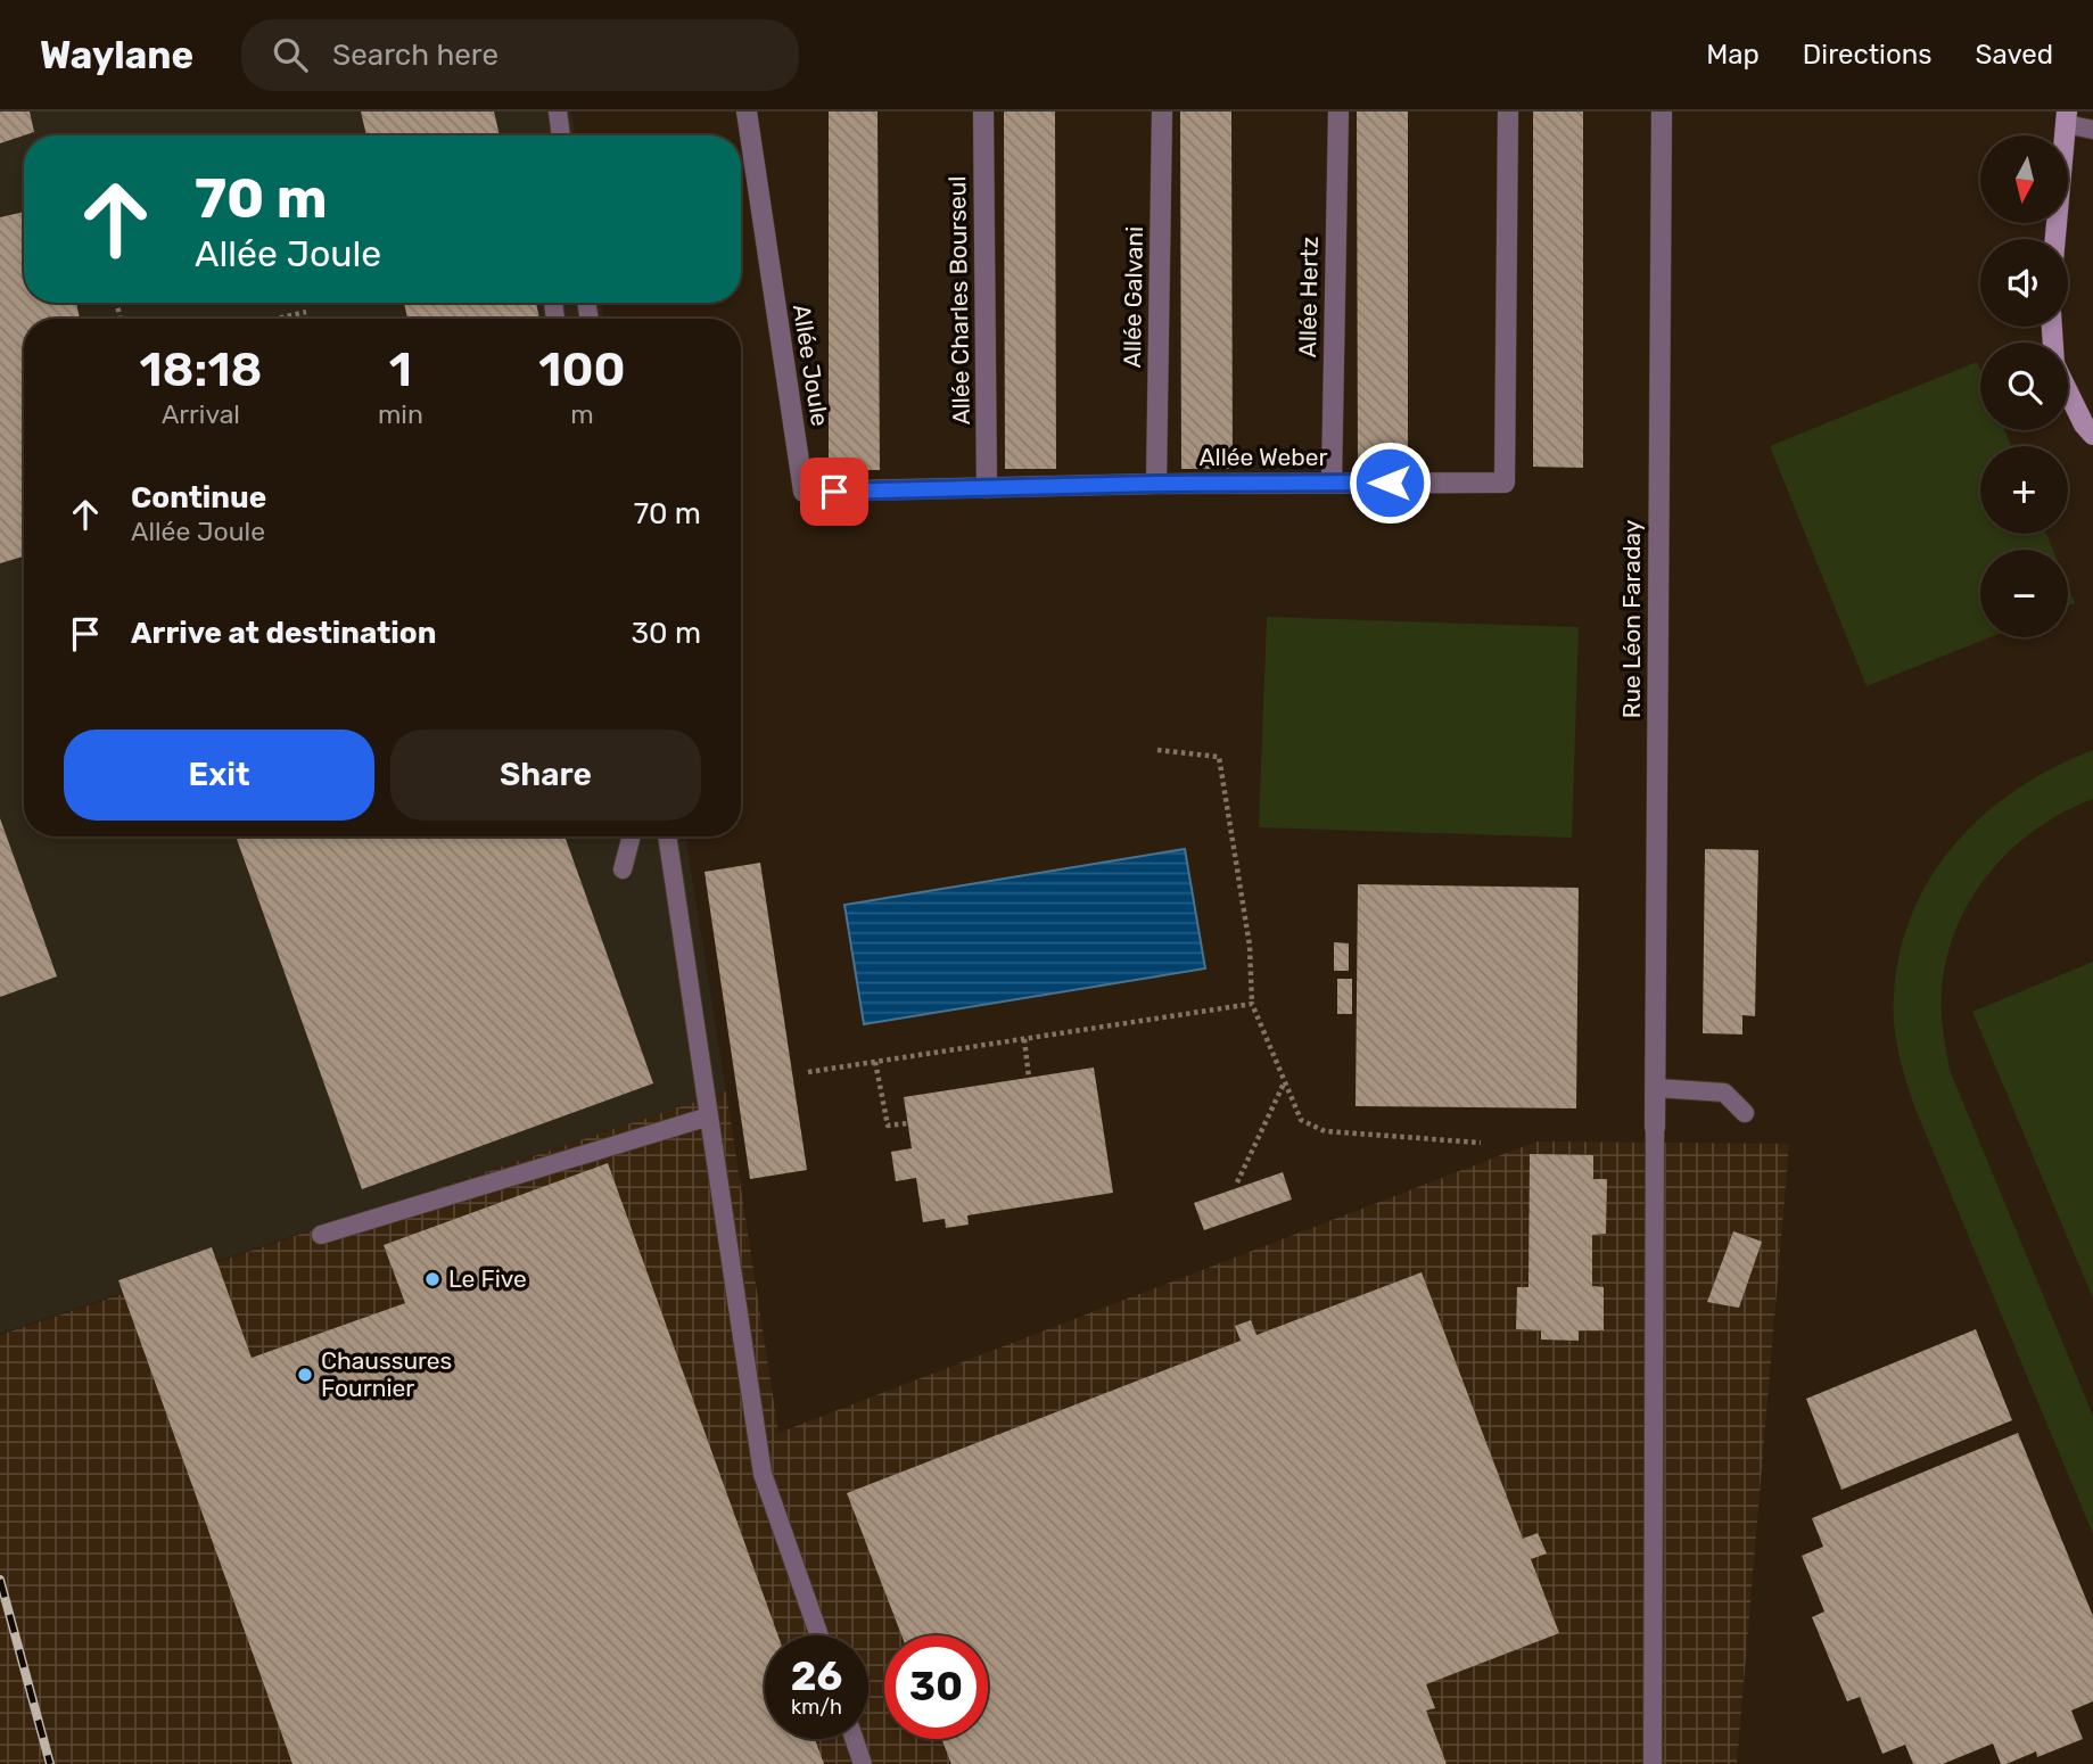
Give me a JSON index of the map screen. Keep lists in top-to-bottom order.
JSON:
{
  "streets": {
    "street": [
      "Allée Galvani",
      "Allée Hertz",
      "Allée Charles Bourseul",
      "Allée Joule",
      "Allée Weber",
      "Rue Léon Faraday"
    ]
  },
  "crossings": [
    ["Allée Galvani", "Allée Weber"],
    ["Allée Hertz", "Allée Weber"],
    ["Allée Charles Bourseul", "Allée Joule"],
    ["Allée Charles Bourseul", "Allée Weber"],
    ["Allée Joule", "Allée Weber"]
  ],
  "places": ["Le Five", "Chaussures Fournier"],
  "north": "bottom",
  "page": {
    "header": "Waylane",
    "search": "Search here",
    "nav": ["Map", "Directions", "Saved"],
    "map_buttons": ["+", "−"],
    "turn": ["70 m", "Allée Joule"],
    "eta": [
      "18:18",
      "Arrival",
      "1",
      "min",
      "100",
      "m"
    ],
    "list": [
      {
        "name": "Continue",
        "note": "Allée Joule",
        "value": "70 m"
      },
      {
        "name": "Arrive at destination",
        "value": "30 m"
      }
    ],
    "buttons": ["Exit", "Share"],
    "speed": "26 km/h",
    "limit": "30"
  }
}
